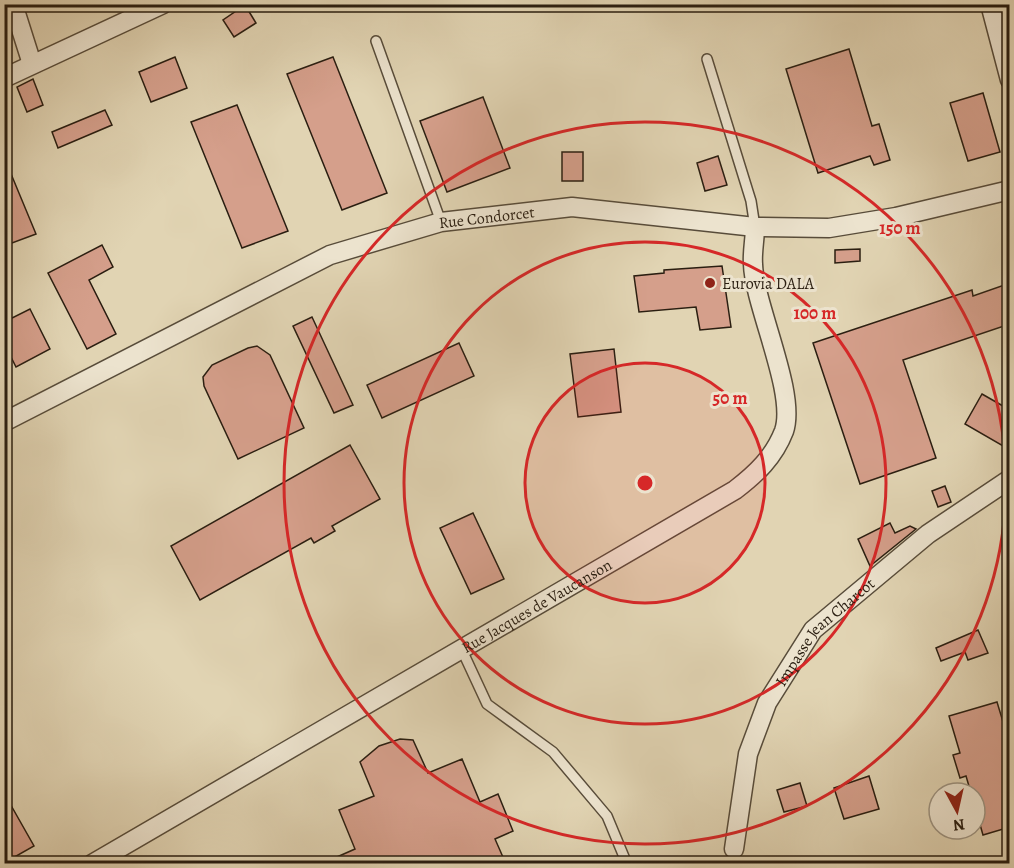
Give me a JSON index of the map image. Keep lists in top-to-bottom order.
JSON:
{
  "streets": {
    "street": ["Rue Condorcet", "Rue Jacques de Vaucanson", "Impasse Jean Charcot"]
  },
  "crossings": [
    ["Rue Condorcet", "Rue Jacques de Vaucanson"]
  ],
  "places": ["Eurovia DALA"],
  "north": "bottom",
  "rings": ["150 m", "100 m", "50 m"]
}
